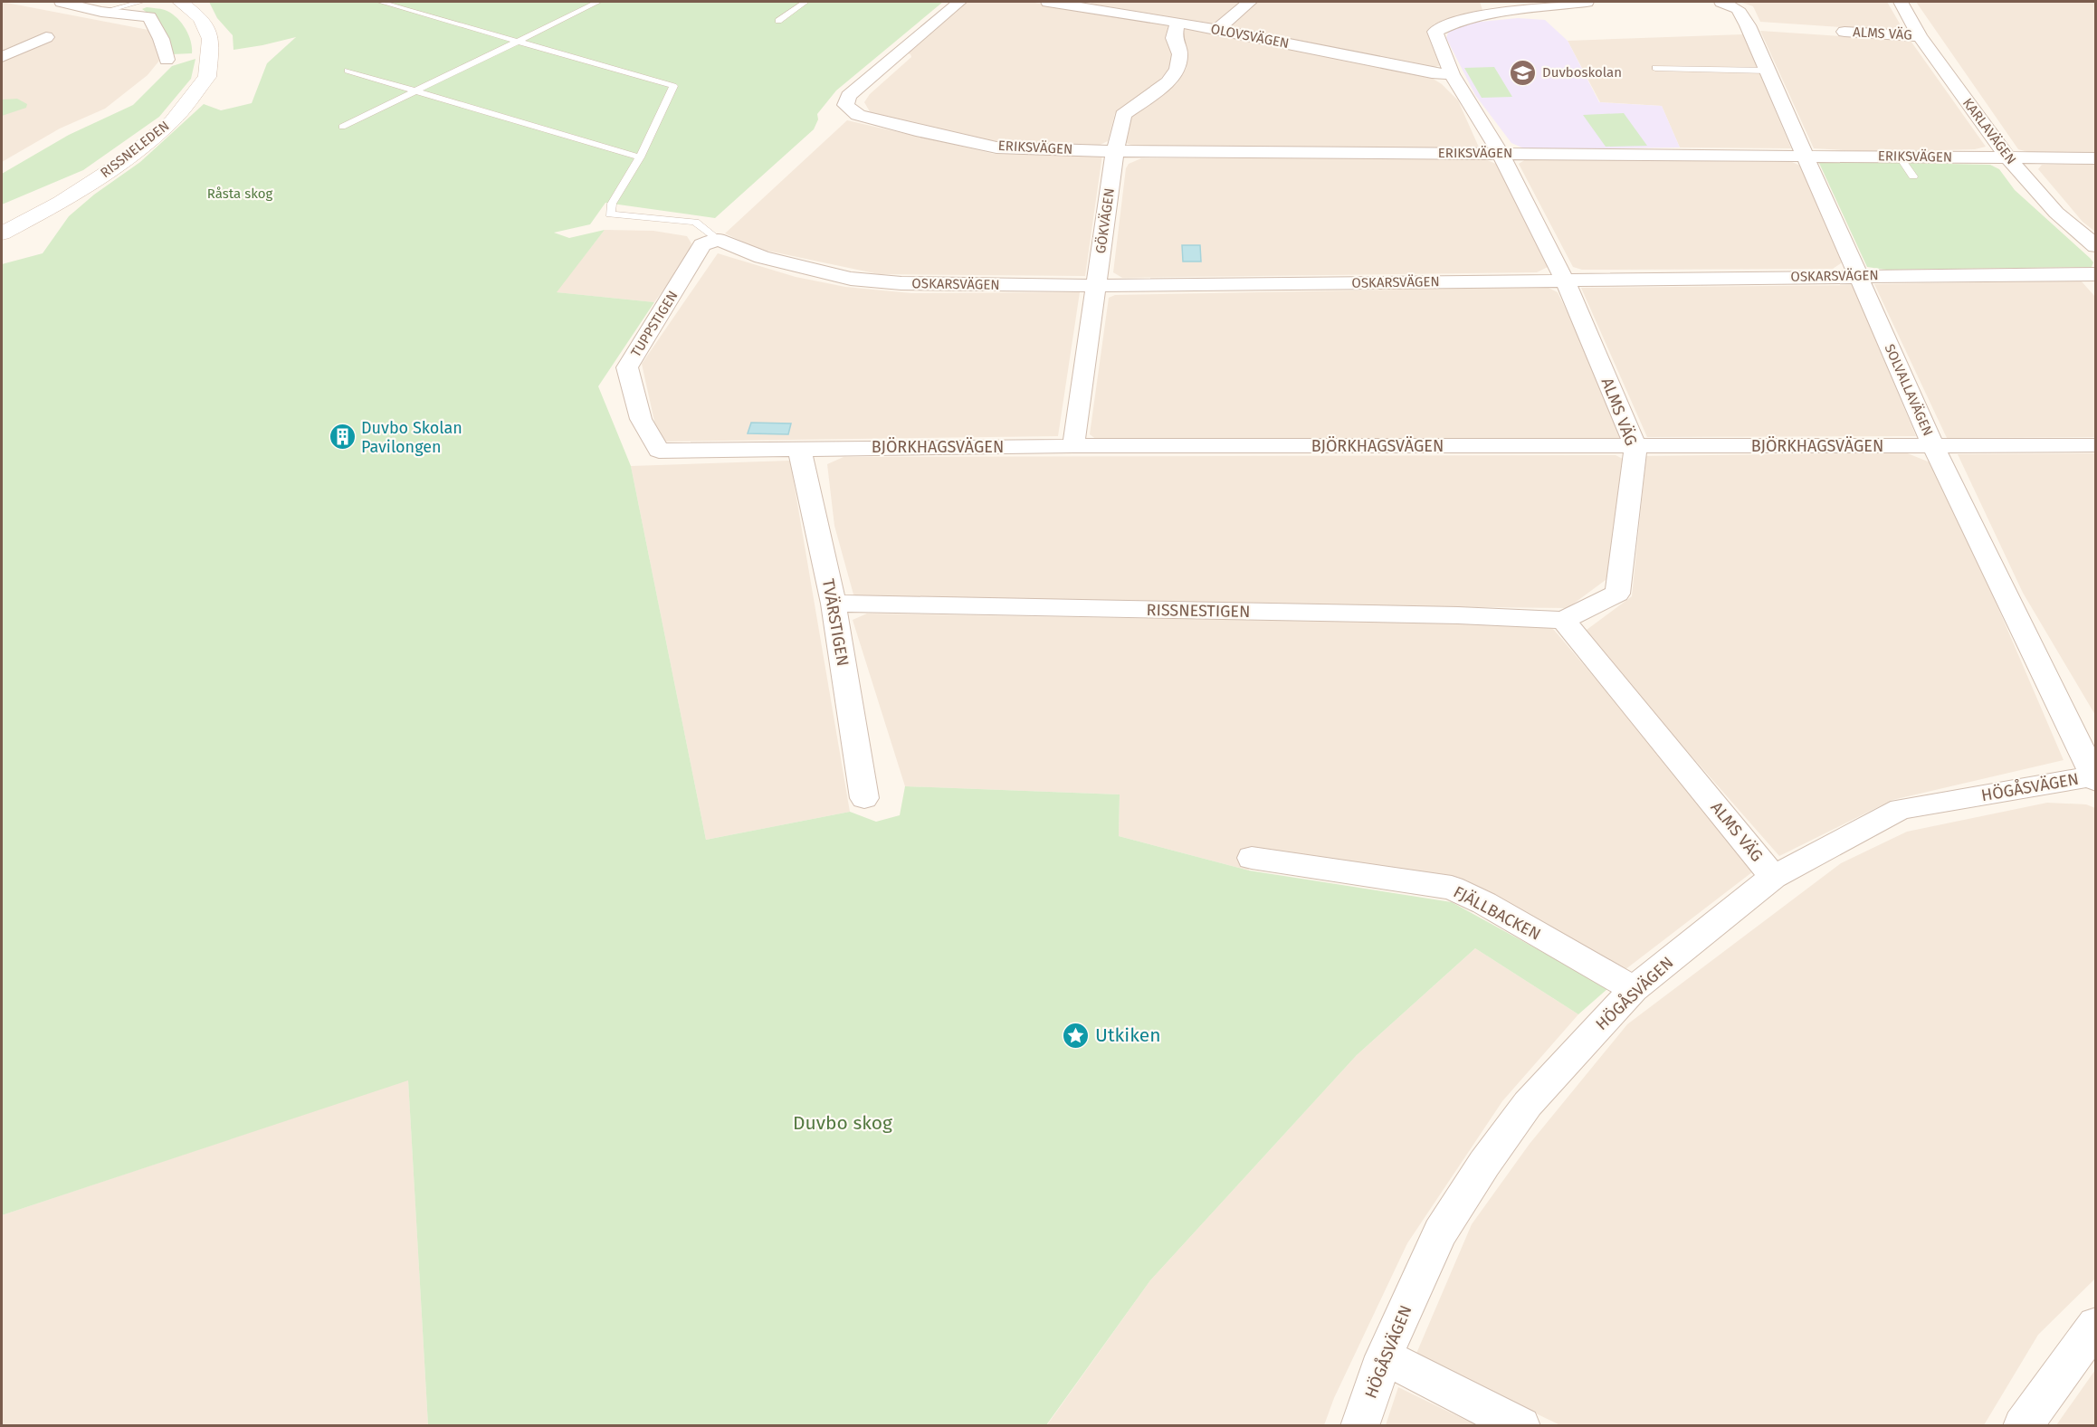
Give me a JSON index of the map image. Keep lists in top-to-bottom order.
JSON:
{
  "streets": {
    "street": [
      "ALMS VÄG",
      "OLOVSVÄGEN",
      "KARLAVÄGEN",
      "ERIKSVÄGEN",
      "RISSNELEDEN",
      "GÖKVÄGEN",
      "OSKARSVÄGEN",
      "TUPPSTIGEN",
      "SOLVALLAVÄGEN",
      "BJÖRKHAGSVÄGEN",
      "RISSNESTIGEN",
      "TVÄRSTIGEN",
      "HÖGÅSVÄGEN",
      "FJÄLLBACKEN"
    ]
  },
  "crossings": [
    ["ALMS VÄG", "OLOVSVÄGEN"],
    ["ALMS VÄG", "KARLAVÄGEN"],
    ["ALMS VÄG", "ERIKSVÄGEN"],
    ["ALMS VÄG", "OSKARSVÄGEN"],
    ["ALMS VÄG", "BJÖRKHAGSVÄGEN"],
    ["ALMS VÄG", "RISSNESTIGEN"],
    ["ALMS VÄG", "HÖGÅSVÄGEN"],
    ["OLOVSVÄGEN", "GÖKVÄGEN"],
    ["KARLAVÄGEN", "ERIKSVÄGEN"],
    ["ERIKSVÄGEN", "GÖKVÄGEN"],
    ["ERIKSVÄGEN", "SOLVALLAVÄGEN"],
    ["GÖKVÄGEN", "OSKARSVÄGEN"],
    ["GÖKVÄGEN", "BJÖRKHAGSVÄGEN"],
    ["OSKARSVÄGEN", "TUPPSTIGEN"],
    ["OSKARSVÄGEN", "SOLVALLAVÄGEN"],
    ["TUPPSTIGEN", "BJÖRKHAGSVÄGEN"],
    ["SOLVALLAVÄGEN", "BJÖRKHAGSVÄGEN"],
    ["SOLVALLAVÄGEN", "HÖGÅSVÄGEN"],
    ["BJÖRKHAGSVÄGEN", "TVÄRSTIGEN"],
    ["RISSNESTIGEN", "TVÄRSTIGEN"],
    ["HÖGÅSVÄGEN", "FJÄLLBACKEN"]
  ],
  "parks": ["Råsta skog", "Duvbo skog"],
  "places": {
    "school or university": ["Duvboskolan"],
    "building": ["Duvbo Skolan Pavilongen"],
    "place": ["Utkiken"]
  }
}
